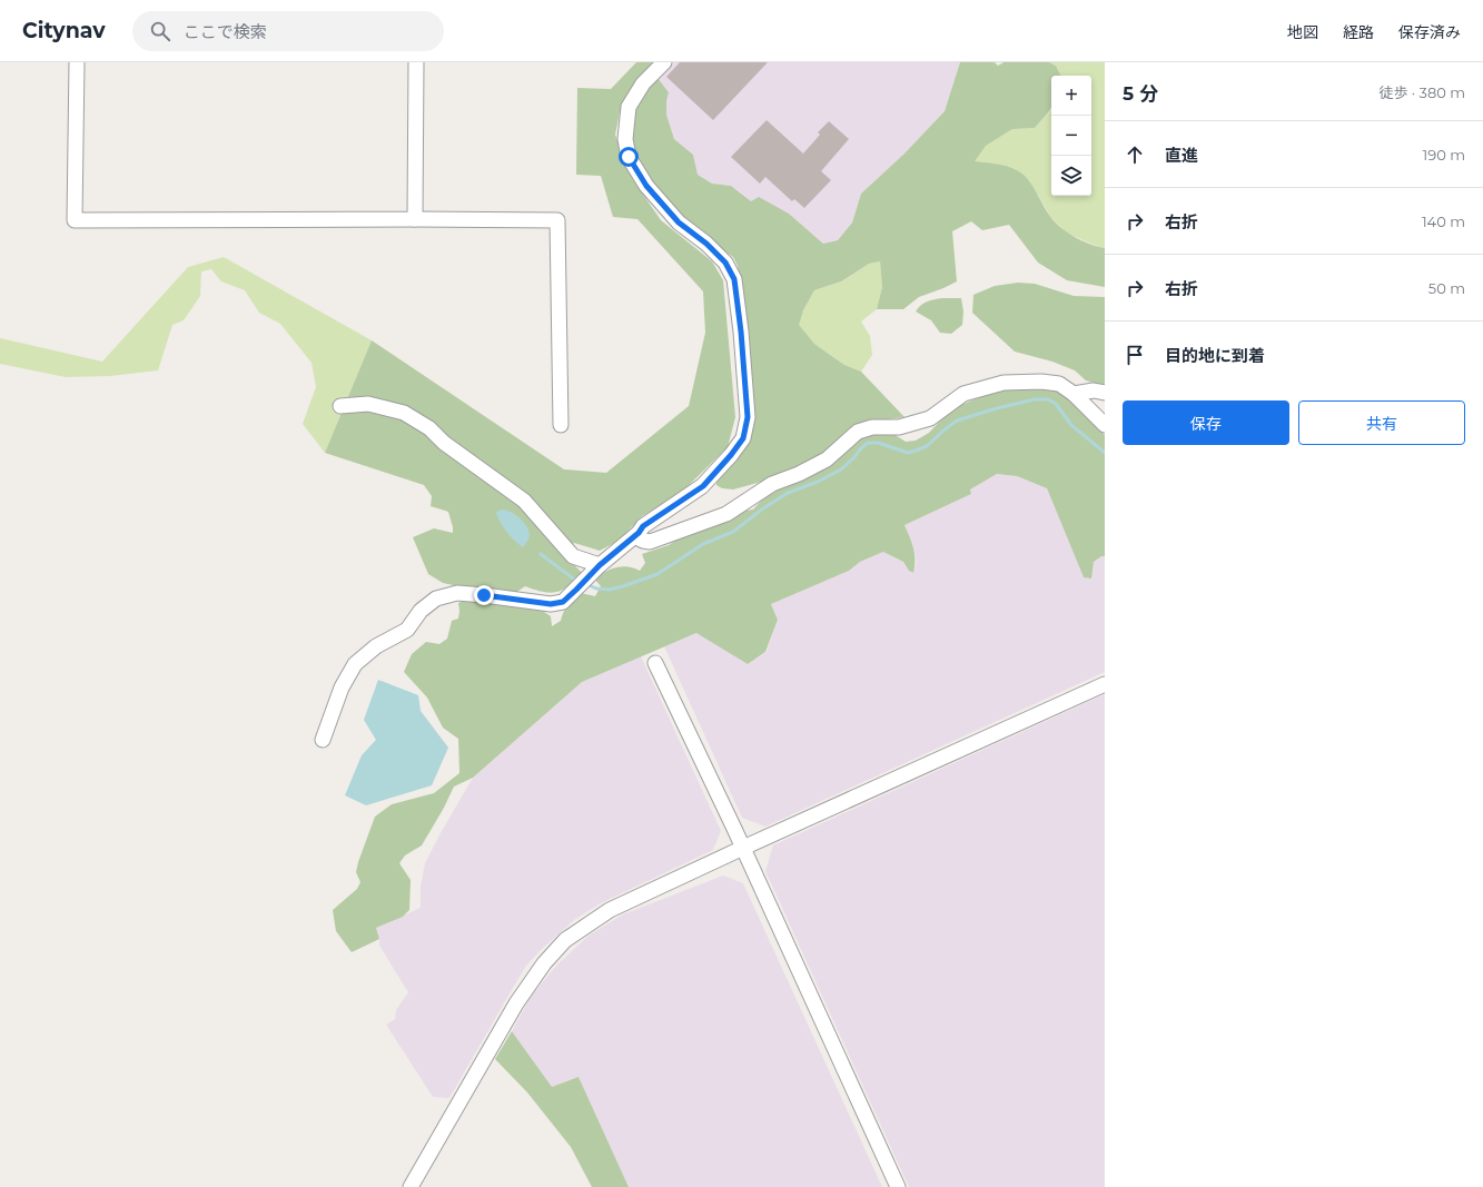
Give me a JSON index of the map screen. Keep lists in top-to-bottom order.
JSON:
{
  "page": {
    "header": "Citynav",
    "search": "ここで検索",
    "nav": ["地図", "経路", "保存済み"],
    "heading": ["5 分", "徒歩 · 380 m"],
    "map_buttons": ["+", "−"],
    "list": [
      ["直進", "190 m"],
      ["右折", "140 m"],
      ["右折", "50 m"],
      "目的地に到着"
    ],
    "buttons": ["保存", "共有"]
  }
}
